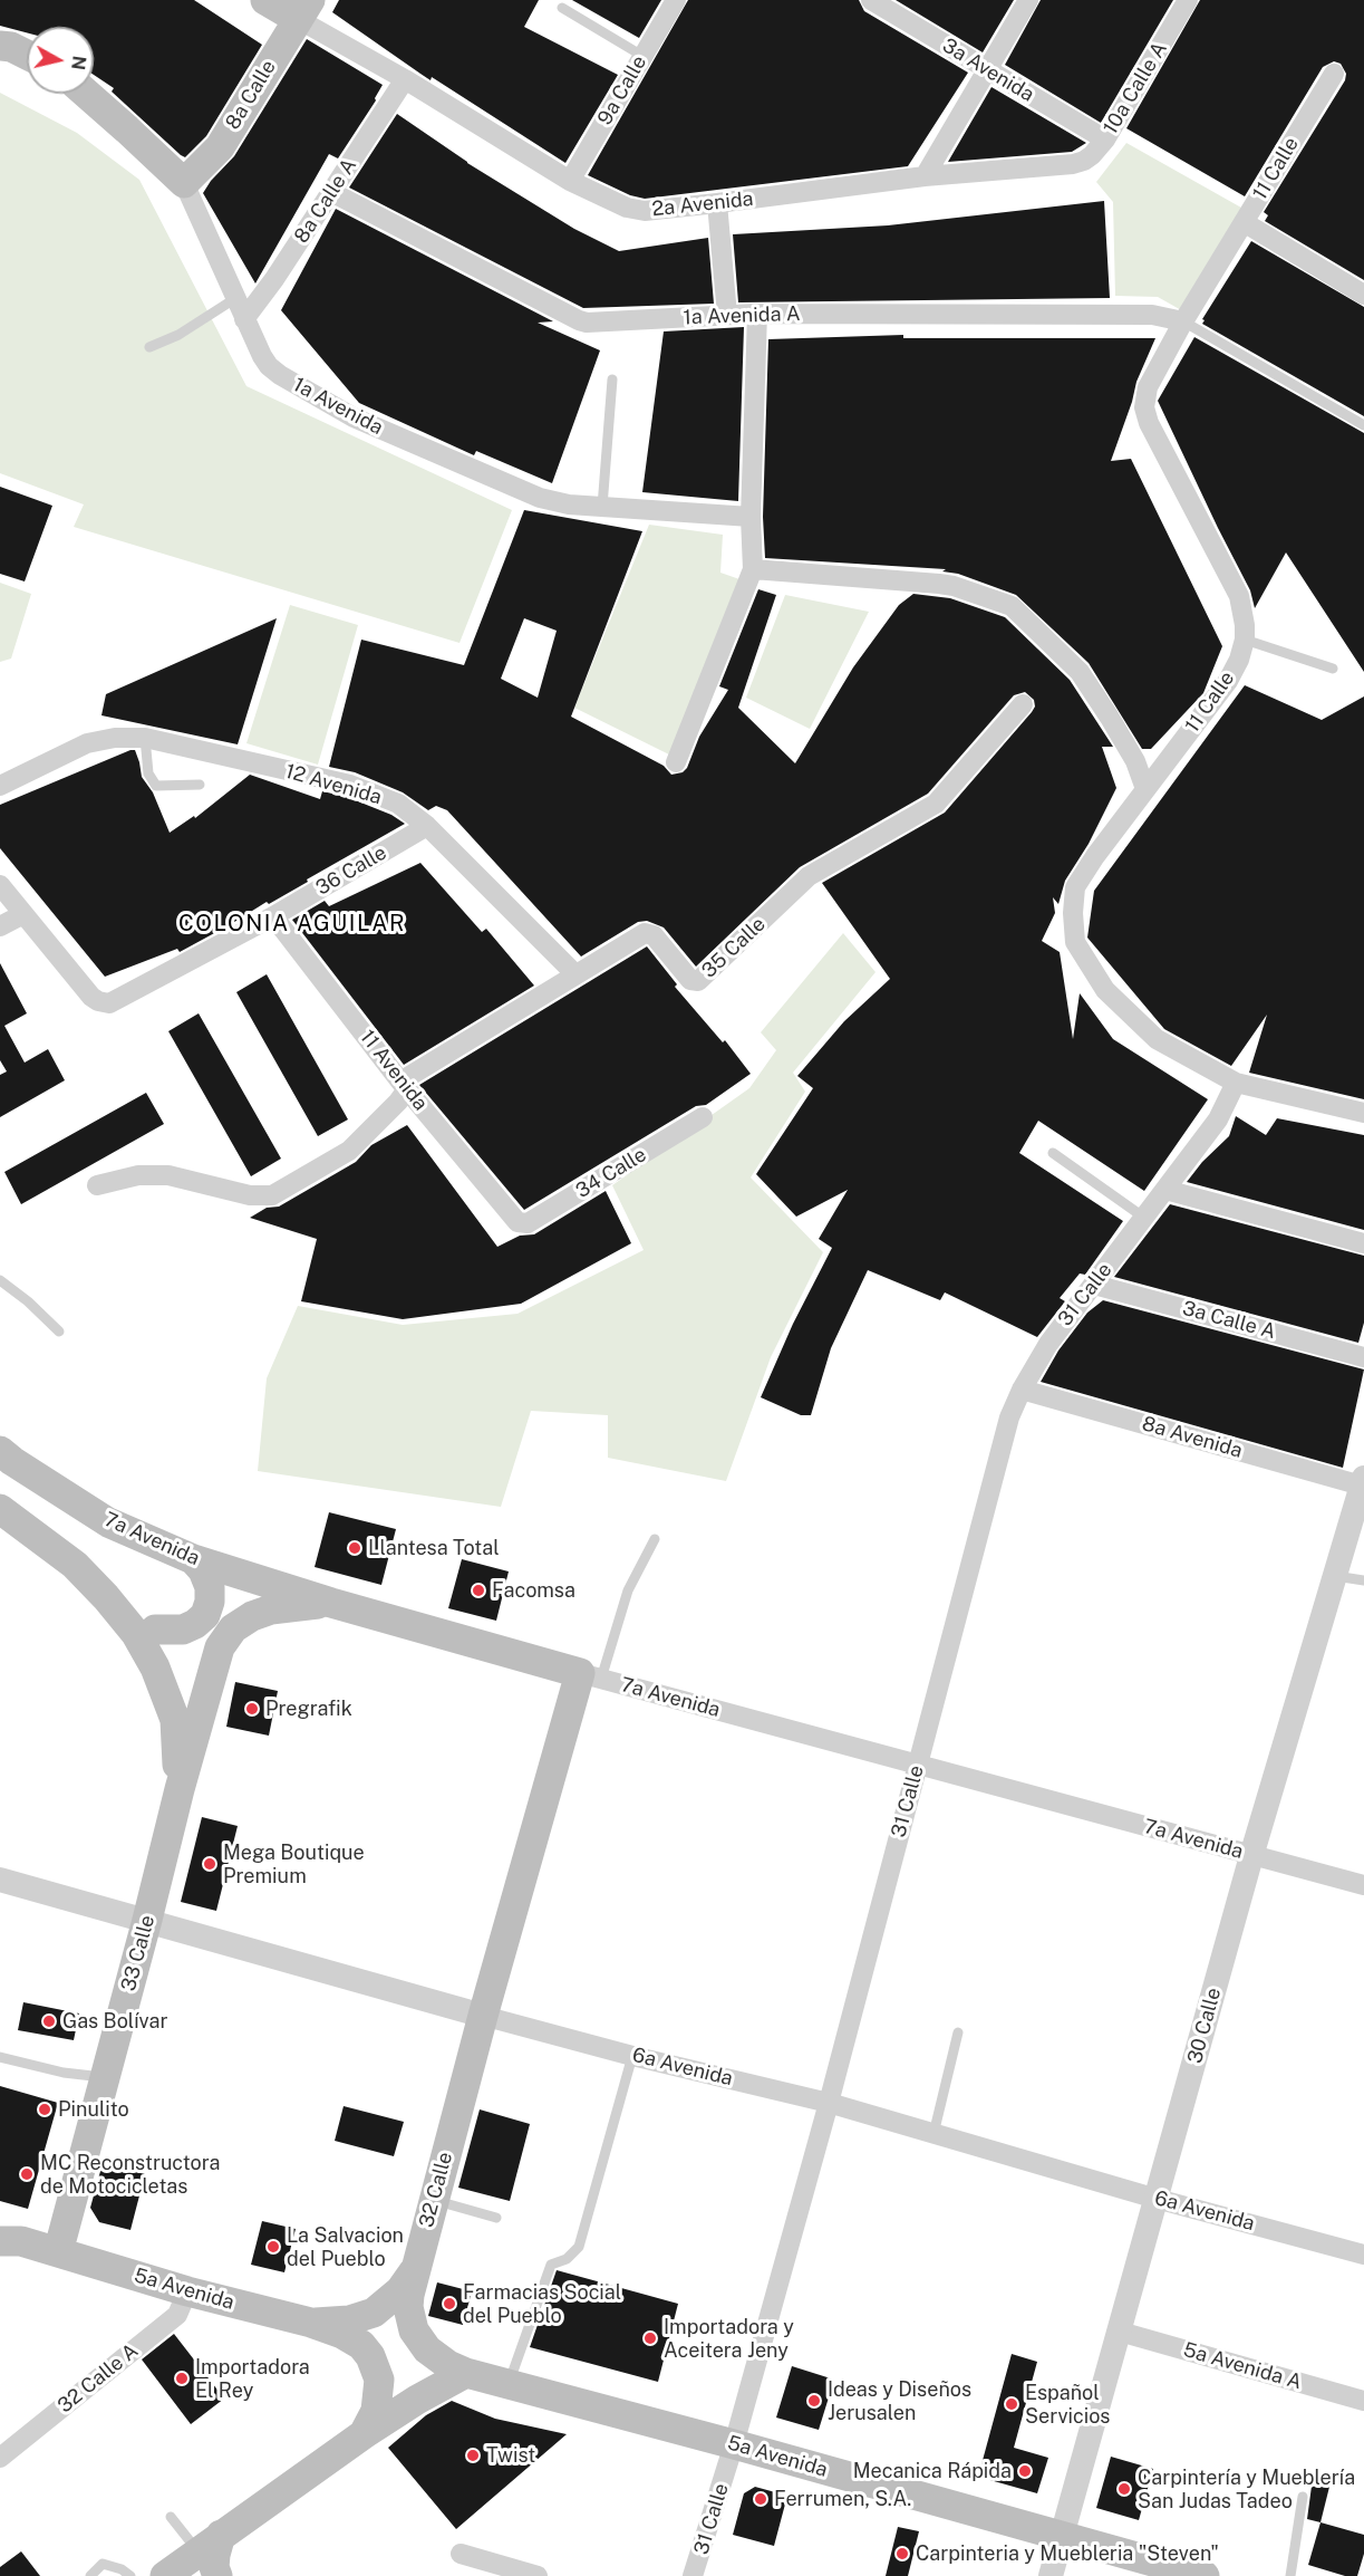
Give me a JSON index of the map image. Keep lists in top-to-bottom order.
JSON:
{
  "streets": {
    "main road": [
      "8a Calle",
      "2a Avenida",
      "1a Avenida",
      "7a Avenida",
      "33 Calle",
      "32 Calle",
      "5a Avenida"
    ],
    "street": [
      "3a Avenida",
      "10a Calle A",
      "9a Calle",
      "11 Calle",
      "8a Calle A",
      "1a Avenida A",
      "12 Avenida",
      "36 Calle",
      "35 Calle",
      "11 Avenida",
      "34 Calle",
      "31 Calle",
      "3a Calle A",
      "8a Avenida",
      "30 Calle",
      "6a Avenida",
      "5a Avenida A",
      "32 Calle A"
    ]
  },
  "crossings": [
    ["3a Avenida", "10a Calle A"],
    ["10a Calle A", "2a Avenida"],
    ["9a Calle", "2a Avenida"],
    ["8a Calle", "2a Avenida"],
    ["8a Calle", "1a Avenida"],
    ["11 Calle", "1a Avenida A"],
    ["11 Calle", "31 Calle"],
    ["8a Calle A", "2a Avenida"],
    ["8a Calle A", "1a Avenida A"],
    ["8a Calle A", "1a Avenida"],
    ["12 Avenida", "36 Calle"],
    ["12 Avenida", "35 Calle"],
    ["36 Calle", "11 Avenida"],
    ["35 Calle", "11 Avenida"],
    ["11 Avenida", "34 Calle"],
    ["31 Calle", "3a Calle A"],
    ["31 Calle", "8a Avenida"],
    ["31 Calle", "7a Avenida"],
    ["31 Calle", "6a Avenida"],
    ["31 Calle", "5a Avenida"],
    ["8a Avenida", "30 Calle"],
    ["7a Avenida", "33 Calle"],
    ["7a Avenida", "30 Calle"],
    ["7a Avenida", "32 Calle"],
    ["33 Calle", "6a Avenida"],
    ["33 Calle", "5a Avenida"],
    ["30 Calle", "6a Avenida"],
    ["30 Calle", "5a Avenida"],
    ["30 Calle", "5a Avenida A"],
    ["6a Avenida", "32 Calle"],
    ["32 Calle", "5a Avenida"],
    ["5a Avenida", "32 Calle A"]
  ],
  "districts": ["COLONIA AGUILAR"],
  "places": [
    "Llantesa Total",
    "Facomsa",
    "Pregrafik",
    "Mega Boutique Premium",
    "Gas Bolívar",
    "Pinulito",
    "MC Reconstructora de Motocicletas",
    "La Salvacion del Pueblo",
    "Farmacias Social del Pueblo",
    "Importadora y Aceitera Jeny",
    "Importadora El Rey",
    "Ideas y Diseños Jerusalen",
    "Español Servicios",
    "Twist",
    "Mecanica Rápida",
    "Carpintería y Mueblería San Judas Tadeo",
    "Ferrumen, S.A.",
    "Carpinteria y Muebleria \"Steven\""
  ],
  "north": "right"
}
